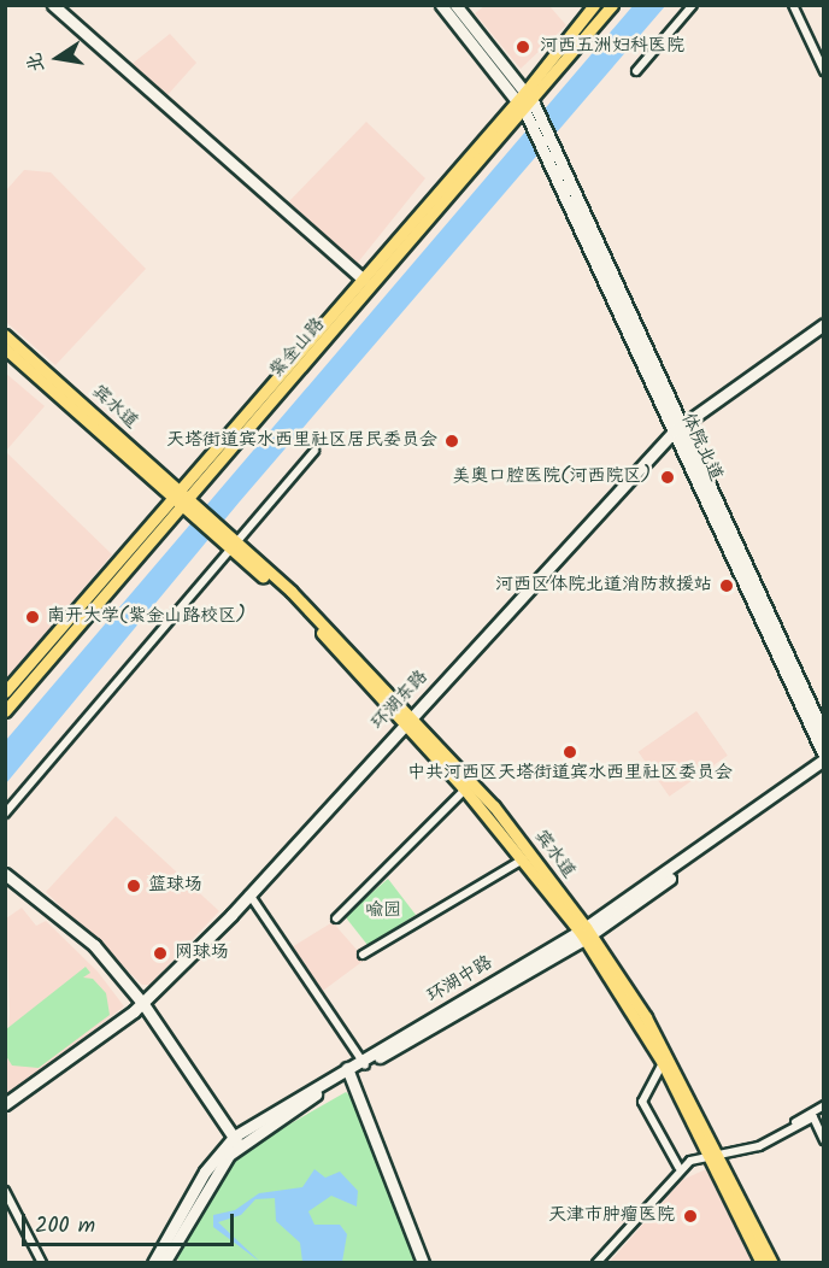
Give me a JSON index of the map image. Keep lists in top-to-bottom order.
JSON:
{
  "streets": {
    "main road": ["紫金山路", "宾水道"],
    "street": ["体院北道", "环湖东路", "环湖中路"]
  },
  "crossings": [
    ["紫金山路", "宾水道"],
    ["紫金山路", "体院北道"],
    ["宾水道", "环湖东路"],
    ["宾水道", "环湖中路"],
    ["体院北道", "环湖东路"],
    ["体院北道", "环湖中路"]
  ],
  "parks": ["喻园"],
  "places": [
    "河西五洲妇科医院",
    "天塔街道宾水西里社区居民委员会",
    "美奥口腔医院(河西院区)",
    "河西区体院北道消防救援站",
    "南开大学(紫金山路校区)",
    "中共河西区天塔街道宾水西里社区委员会",
    "篮球场",
    "网球场",
    "天津市肿瘤医院"
  ],
  "scale_bar": "200 m",
  "north": "left"
}
